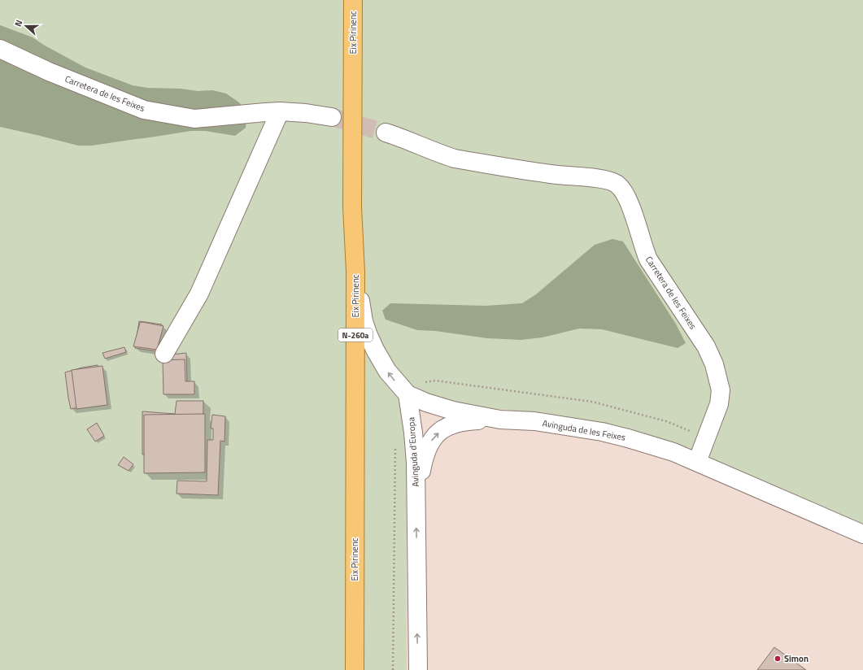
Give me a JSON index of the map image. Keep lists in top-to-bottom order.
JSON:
{
  "streets": {
    "main road": ["Eix Pirinenc", "N-260a"],
    "street": ["Carretera de les Feixes", "Avinguda de les Feixes", "Avinguda d'Europa"]
  },
  "crossings": [
    ["Carretera de les Feixes", "Avinguda de les Feixes"],
    ["Avinguda de les Feixes", "Avinguda d'Europa"]
  ],
  "places": ["Simon"],
  "north": "left"
}
